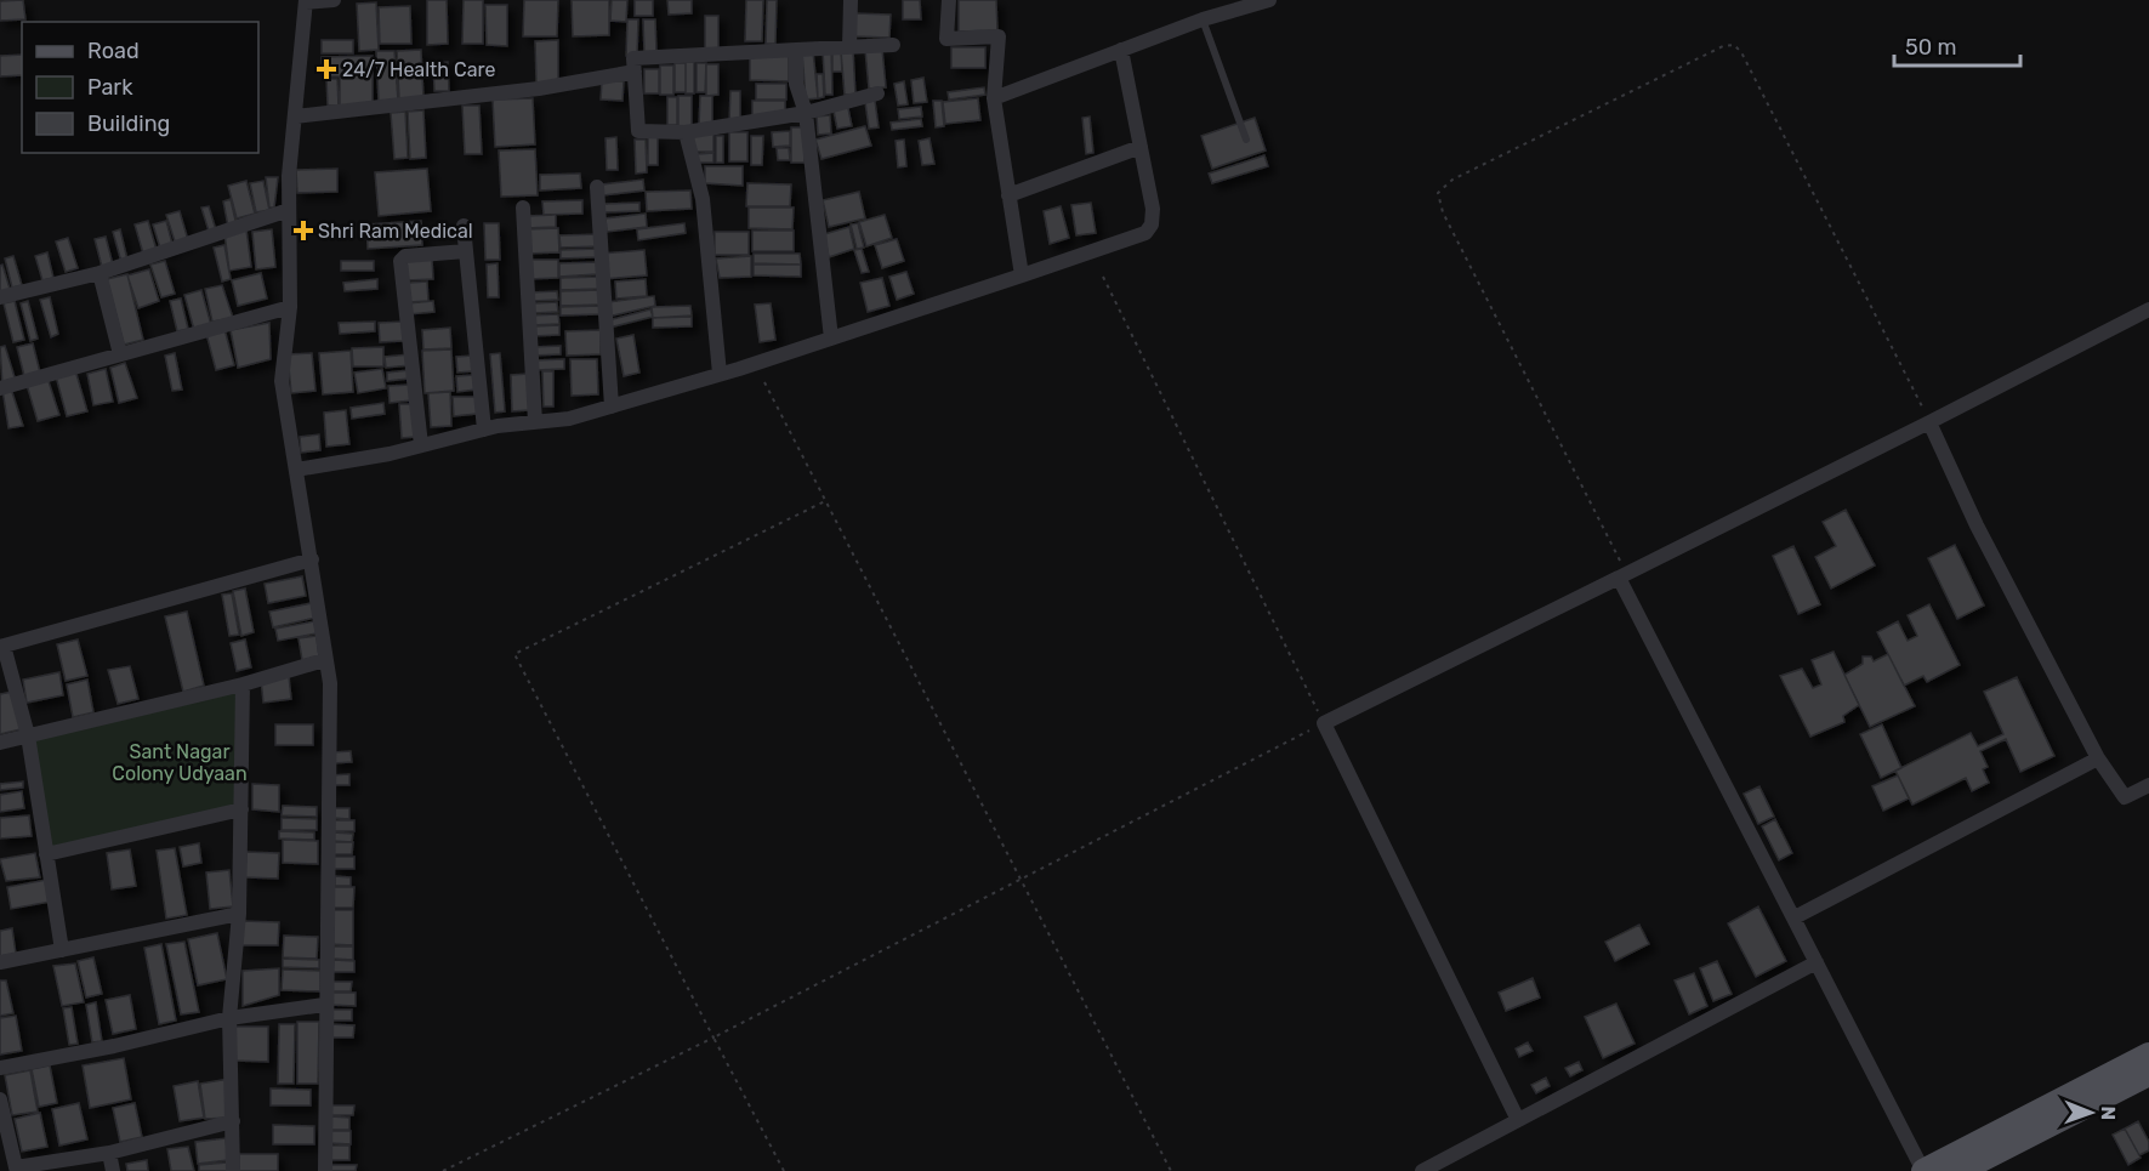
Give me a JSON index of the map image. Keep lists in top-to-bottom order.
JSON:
{
  "parks": ["Sant Nagar Colony Udyaan"],
  "places": {
    "health": ["24/7 Health Care", "Shri Ram Medical"]
  },
  "legend": ["Road", "Park", "Building"],
  "scale_bar": "50 m",
  "north": "right"
}
